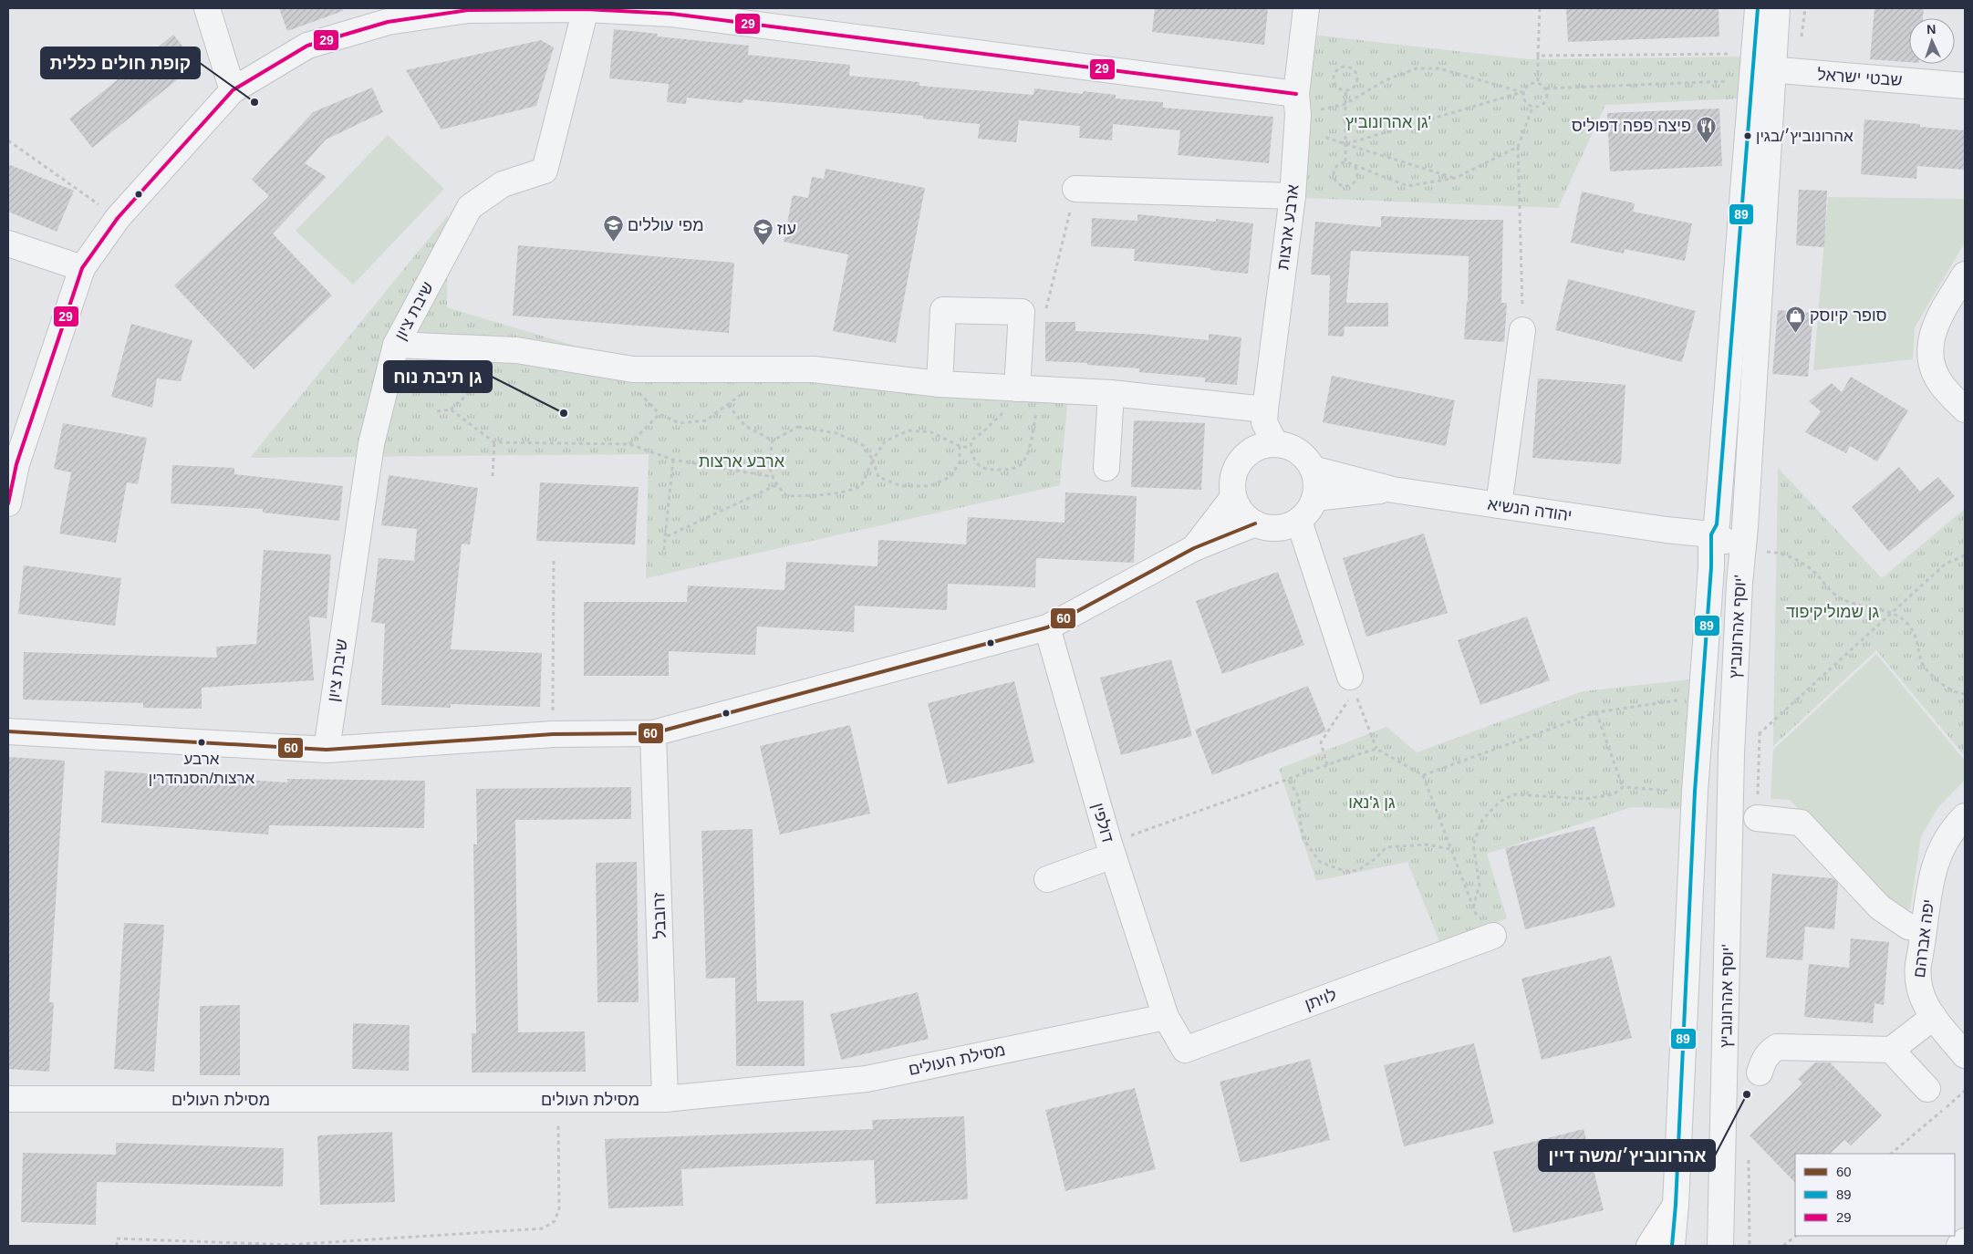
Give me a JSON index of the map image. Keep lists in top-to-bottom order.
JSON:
{
  "streets": {
    "street": [
      "שבטי ישראל",
      "ארבע ארצות",
      "שיבת ציון",
      "יהודה הנשיא",
      "יוסף אהרונוביץ'",
      "דולפין",
      "זרובבל",
      "יפה אברהם",
      "לויתן",
      "מסילת העולים"
    ]
  },
  "crossings": [
    ["שבטי ישראל", "יוסף אהרונוביץ'"],
    ["ארבע ארצות", "יהודה הנשיא"],
    ["יהודה הנשיא", "יוסף אהרונוביץ'"],
    ["דולפין", "לויתן"],
    ["דולפין", "מסילת העולים"],
    ["זרובבל", "מסילת העולים"],
    ["לויתן", "מסילת העולים"]
  ],
  "parks": [
    "גן אהרונוביץ'",
    "ארבע ארצות",
    "גן שמוליקיפוד",
    "גן ג'נאו"
  ],
  "places": {
    "other": [
      "קופת חולים כללית",
      "אהרונוביץ׳/בגין",
      "גן תיבת נוח",
      "ארבע ארצות/הסנהדרין",
      "אהרונוביץ׳/משה דיין"
    ],
    "restaurant": ["פיצה פפה דפוליס"],
    "school or university": ["מפי עוללים", "עוז"],
    "shop": ["סופר קיוסק"]
  },
  "lines": ["transit line 89", "transit line 29", "transit line 60"],
  "legend": ["60", "89", "29"],
  "north": "top"
}
